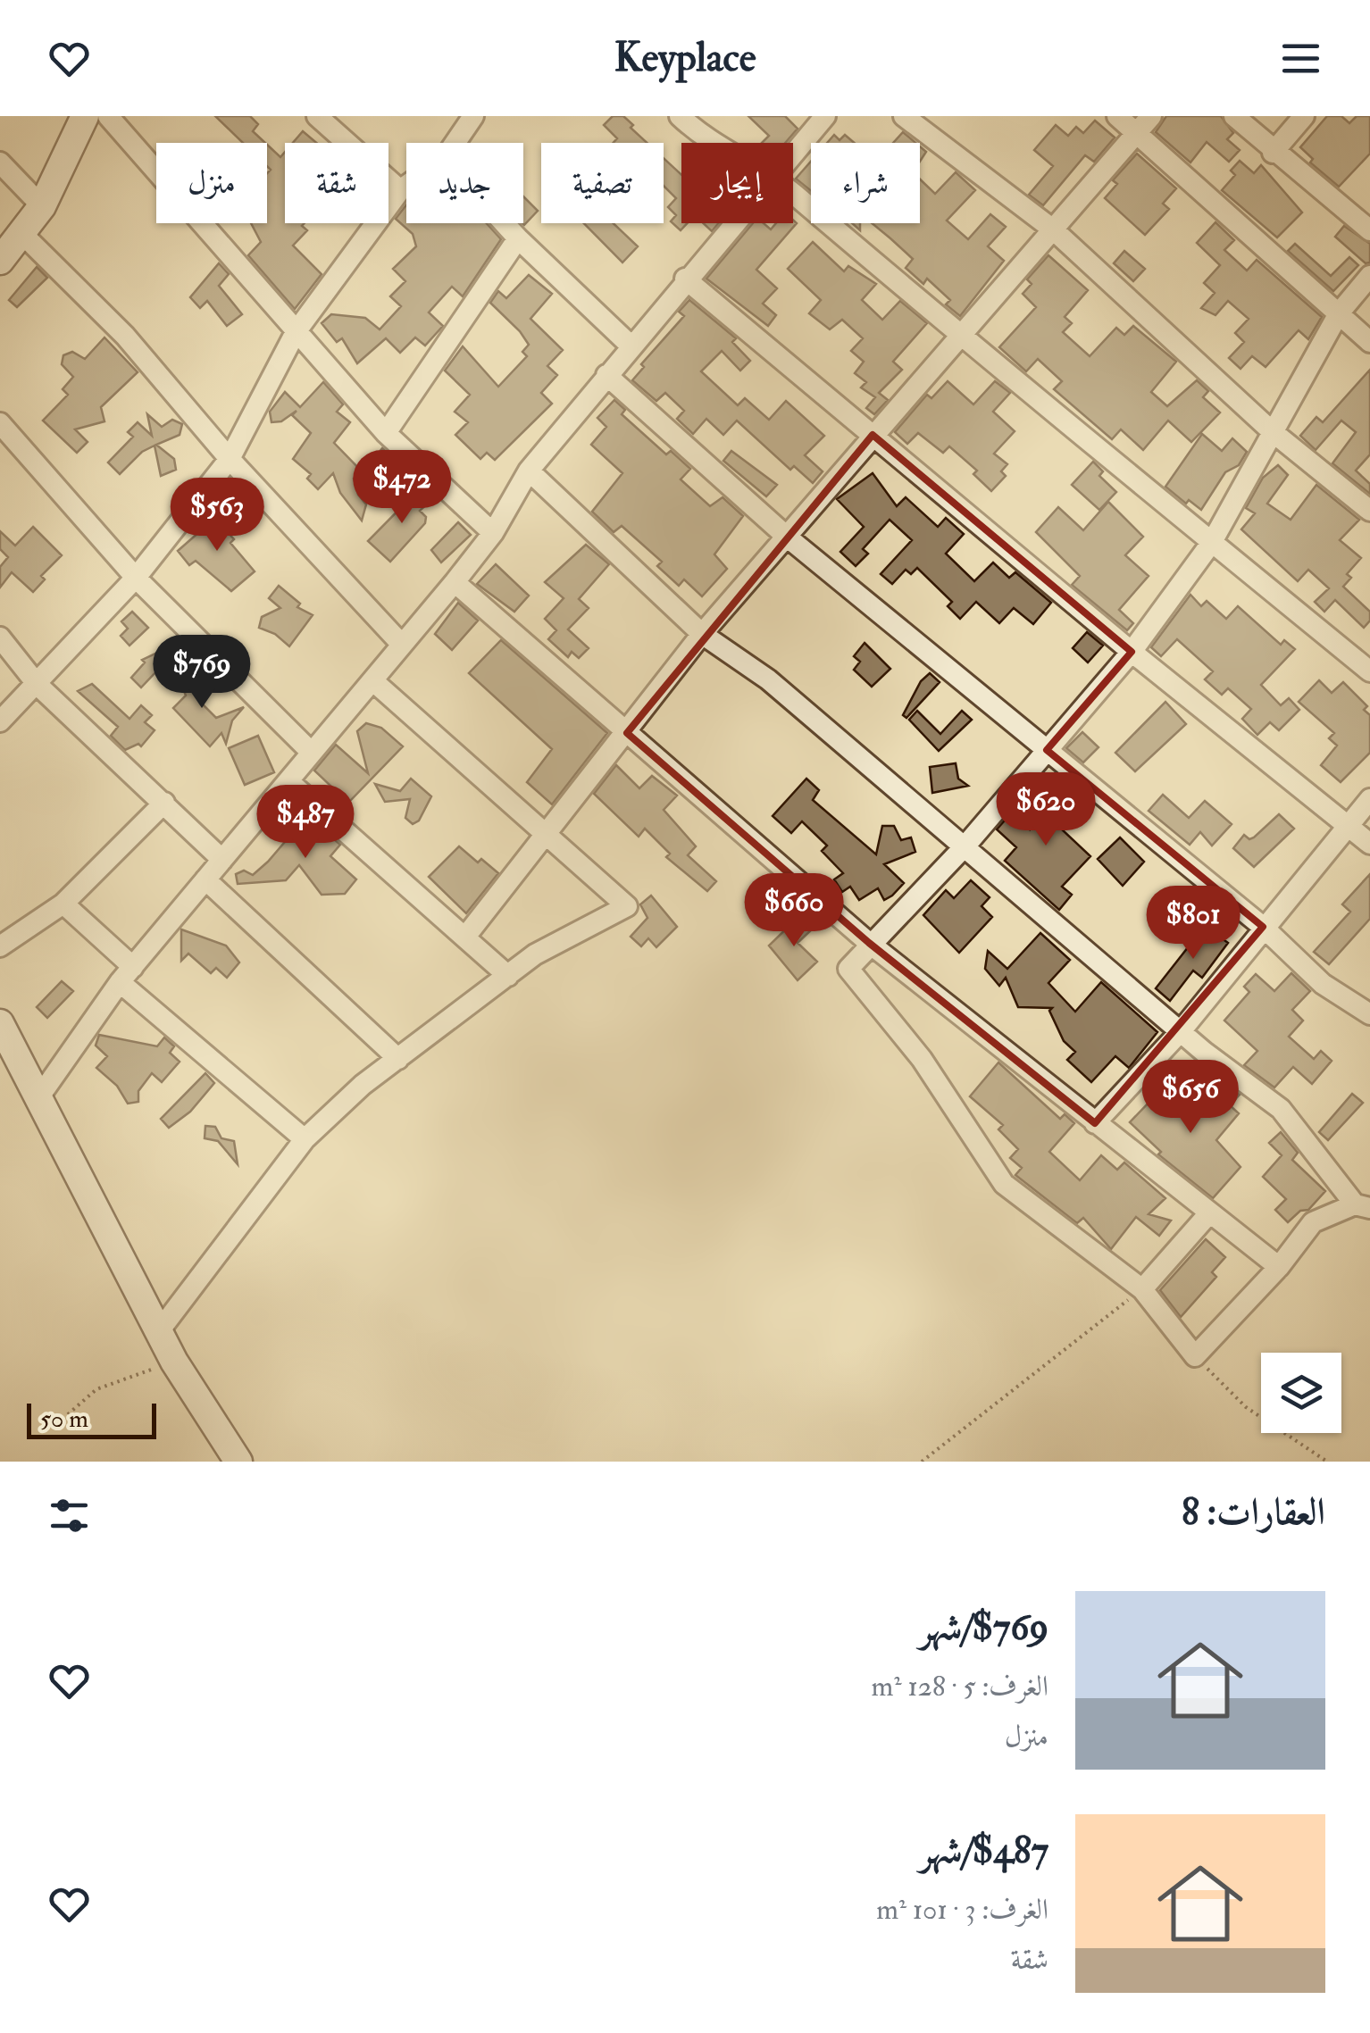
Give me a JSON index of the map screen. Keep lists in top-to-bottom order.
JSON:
{
  "scale_bar": "50 m",
  "page": {
    "header": "Keyplace",
    "chip": [
      "شراء",
      "إيجار",
      "تصفية",
      "جديد",
      "شقة",
      "منزل"
    ],
    "price": [
      "$472",
      "$563",
      "$769",
      "$620",
      "$487",
      "$660",
      "$801",
      "$656"
    ],
    "scale": "50 m",
    "heading": "العقارات: 8",
    "list": [
      {
        "name": "$769/شهر",
        "note": "الغرف: 5 · 128 m² · منزل"
      },
      {
        "name": "$487/شهر",
        "note": "الغرف: 3 · 101 m² · شقة"
      }
    ]
  }
}
